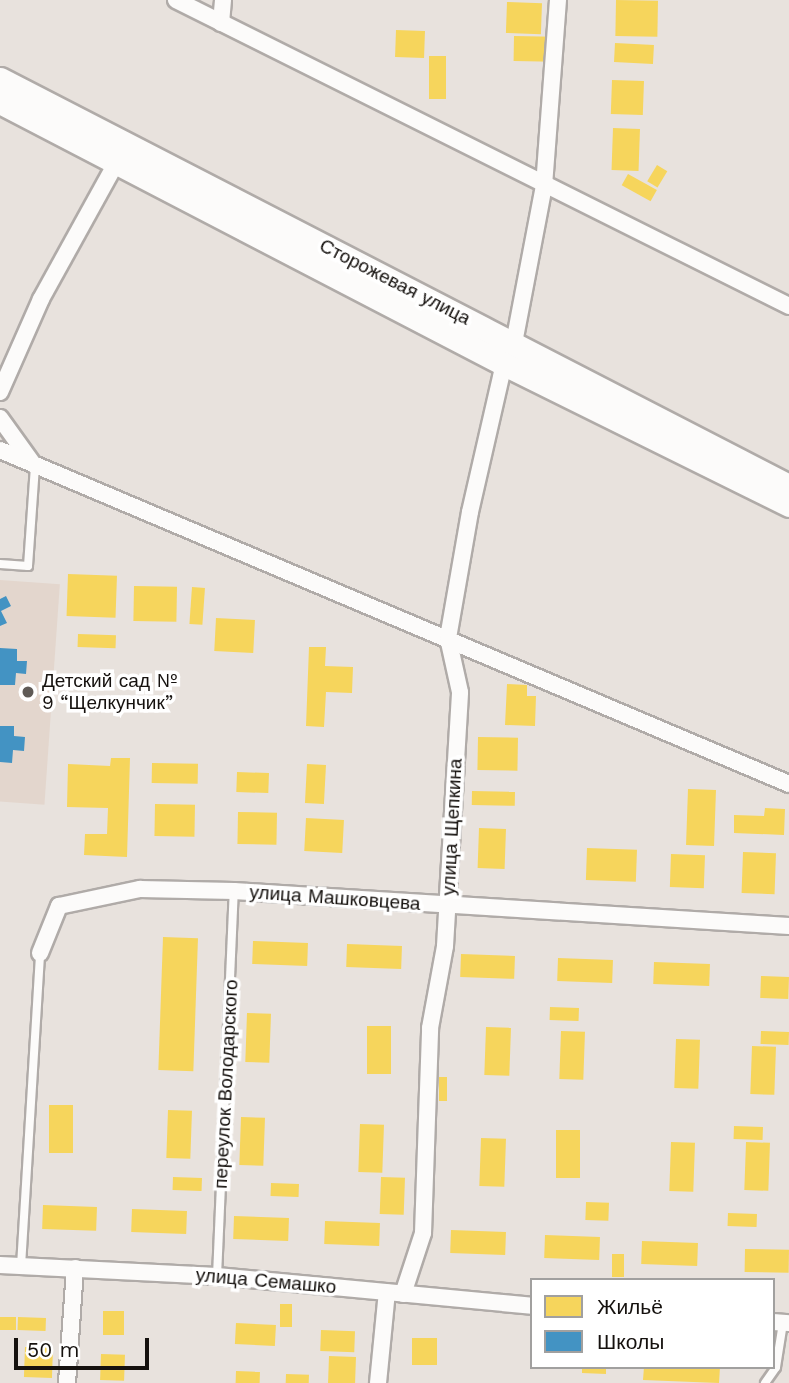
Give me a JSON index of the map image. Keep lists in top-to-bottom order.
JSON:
{
  "streets": {
    "main road": ["Сторожевая улица"],
    "street": ["улица Щепкина", "улица Машковцева", "улица Семашко"],
    "lane": ["переулок Володарского"]
  },
  "crossings": [
    ["Сторожевая улица", "улица Щепкина"],
    ["улица Щепкина", "улица Машковцева"],
    ["улица Щепкина", "улица Семашко"],
    ["улица Машковцева", "переулок Володарского"],
    ["переулок Володарского", "улица Семашко"]
  ],
  "places": ["Детский сад № 9 “Щелкунчик”"],
  "legend": ["Жильё", "Школы"],
  "scale_bar": "50 m"
}
